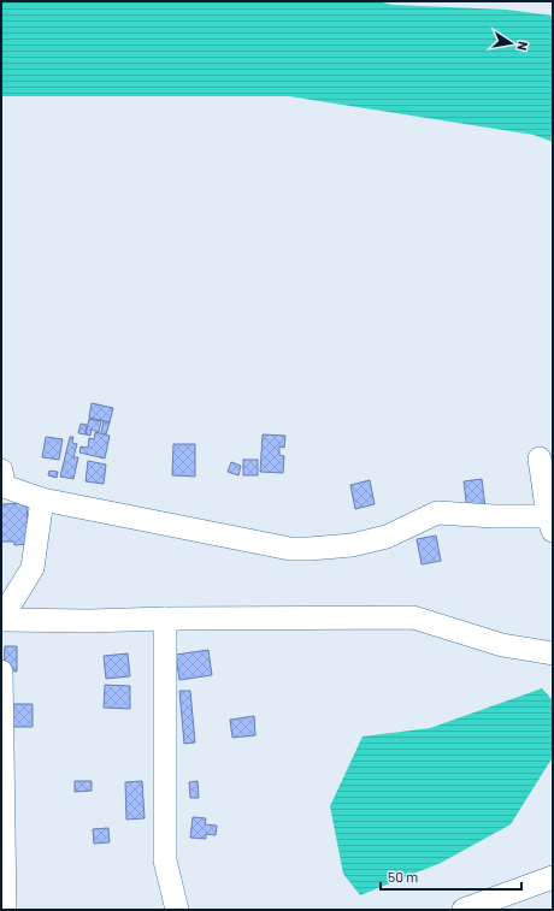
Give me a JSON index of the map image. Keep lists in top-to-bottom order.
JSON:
{
  "scale_bar": "50 m",
  "north": "right"
}
